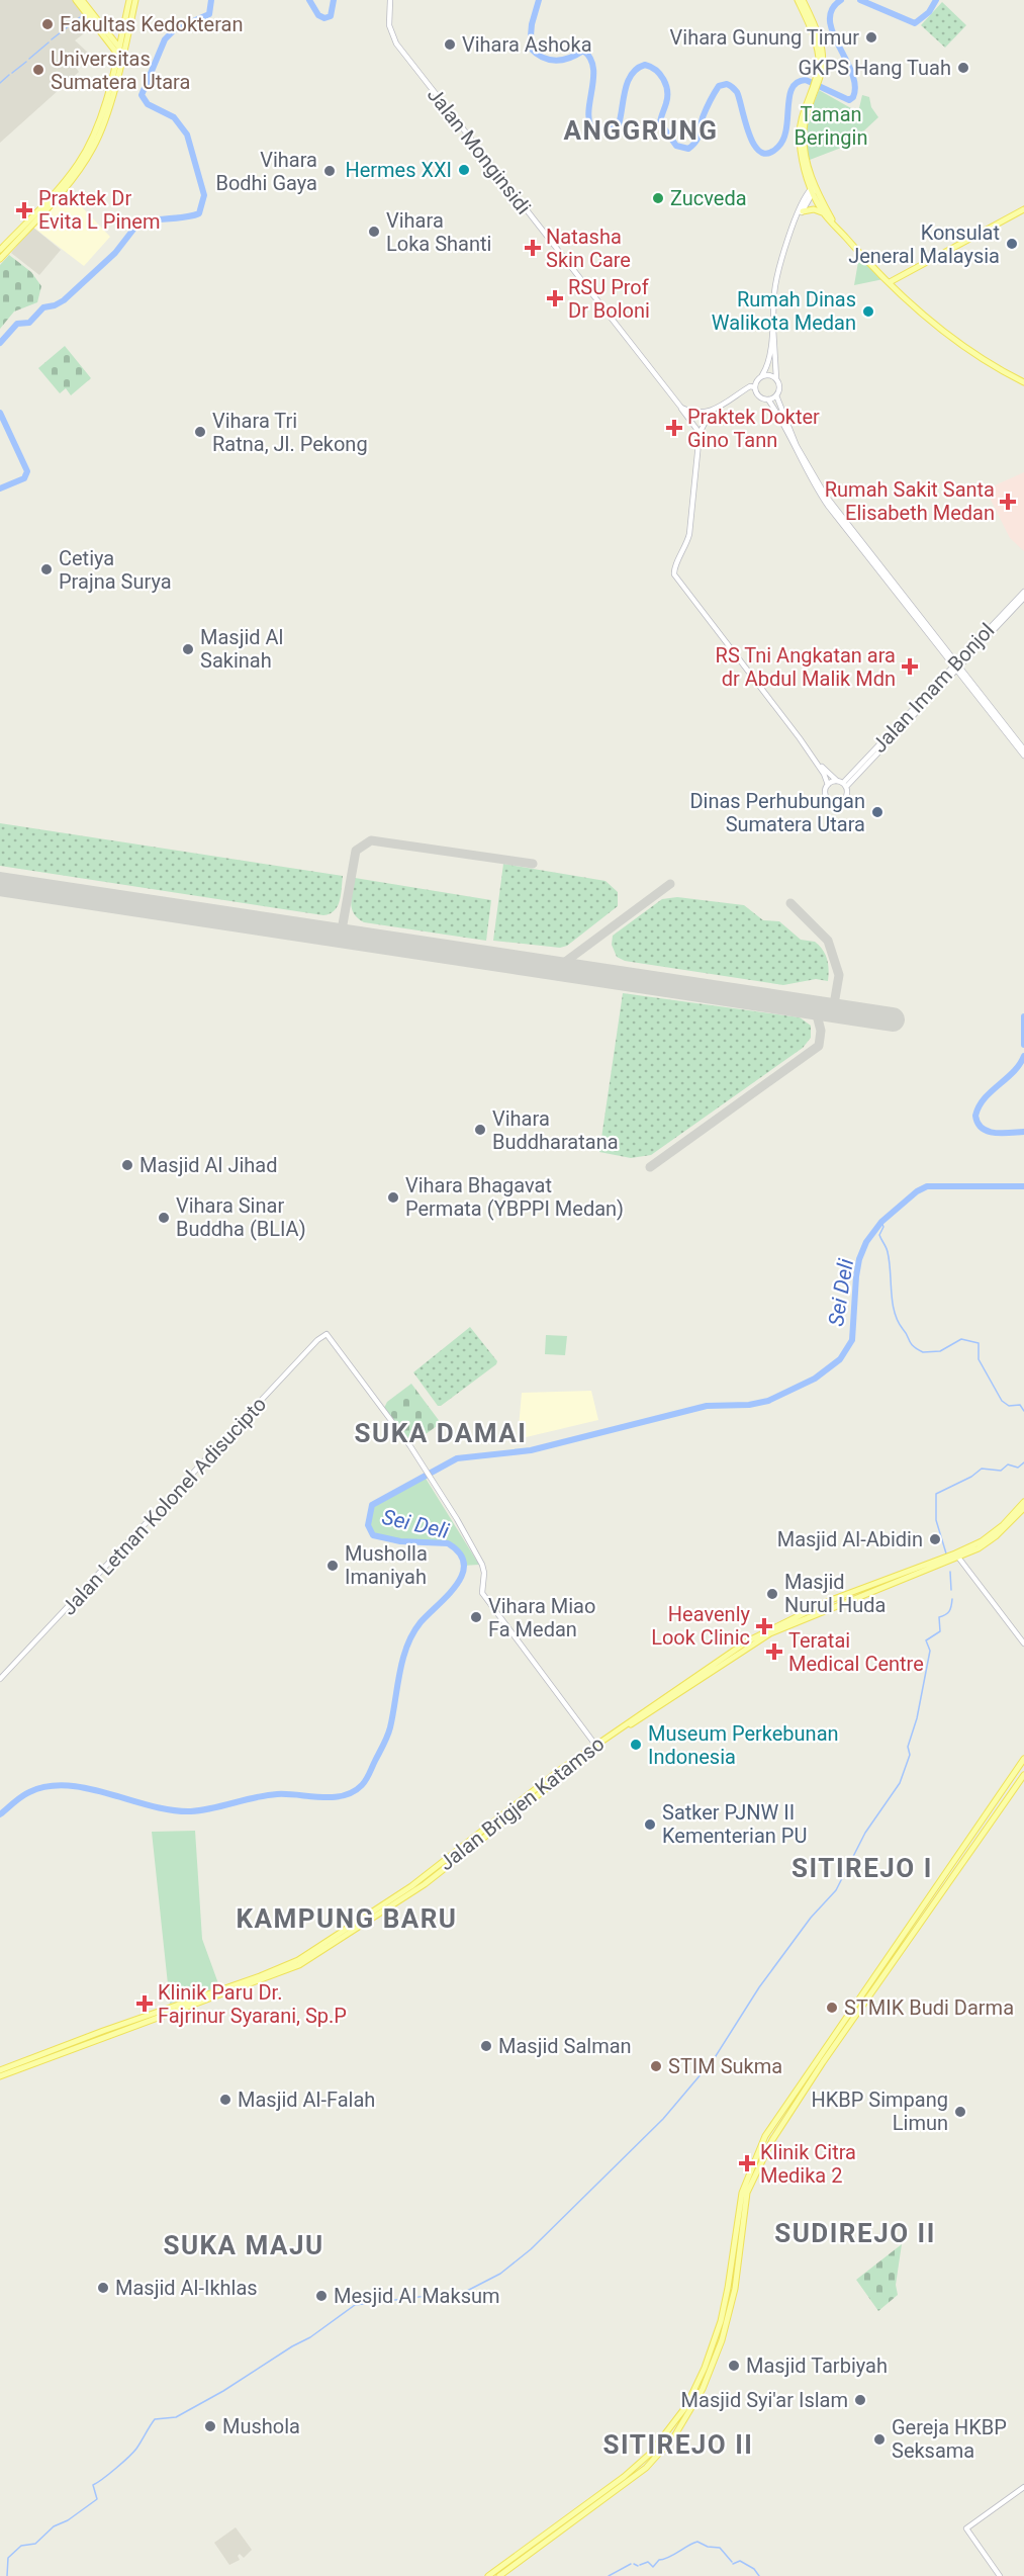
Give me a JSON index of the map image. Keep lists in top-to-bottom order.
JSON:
{
  "streets": {
    "main road": [
      "Jalan Monginsidi",
      "Jalan Imam Bonjol",
      "Jalan Letnan Kolonel Adisucipto",
      "Jalan Brigjen Katamso"
    ]
  },
  "crossings": [
    ["Jalan Letnan Kolonel Adisucipto", "Jalan Brigjen Katamso"]
  ],
  "districts": [
    "ANGGRUNG",
    "SUKA DAMAI",
    "SITIREJO I",
    "KAMPUNG BARU",
    "SUDIREJO II",
    "SUKA MAJU",
    "SITIREJO II"
  ],
  "water": ["Sei Deli"],
  "parks": ["Taman Beringin"],
  "places": {
    "other": [
      "Fakultas Kedokteran",
      "Vihara Gunung Timur",
      "Vihara Ashoka",
      "GKPS Hang Tuah",
      "Universitas Sumatera Utara",
      "Hermes XXI",
      "Vihara Bodhi Gaya",
      "Zucveda",
      "Vihara Loka Shanti",
      "Konsulat Jeneral Malaysia",
      "Rumah Dinas Walikota Medan",
      "Vihara Tri Ratna, Jl. Pekong",
      "Cetiya Prajna Surya",
      "Masjid Al Sakinah",
      "Dinas Perhubungan Sumatera Utara",
      "Vihara Buddharatana",
      "Masjid Al Jihad",
      "Vihara Bhagavat Permata (YBPPI Medan)",
      "Vihara Sinar Buddha (BLIA)",
      "Masjid Al-Abidin",
      "Musholla Imaniyah",
      "Masjid Nurul Huda",
      "Vihara Miao Fa Medan",
      "Museum Perkebunan Indonesia",
      "Satker PJNW II Kementerian PU",
      "STMIK Budi Darma",
      "Masjid Salman",
      "STIM Sukma",
      "Masjid Al-Falah",
      "HKBP Simpang Limun",
      "Masjid Al-Ikhlas",
      "Mesjid Al Maksum",
      "Masjid Tarbiyah",
      "Masjid Syi'ar Islam",
      "Mushola",
      "Gereja HKBP Seksama"
    ],
    "health": [
      "Praktek Dr Evita L Pinem",
      "Natasha Skin Care",
      "RSU Prof Dr Boloni",
      "Praktek Dokter Gino Tann",
      "Rumah Sakit Santa Elisabeth Medan",
      "RS Tni Angkatan ara dr Abdul Malik Mdn",
      "Heavenly Look Clinic",
      "Teratai Medical Centre",
      "Klinik Paru Dr. Fajrinur Syarani, Sp.P",
      "Klinik Citra Medika 2"
    ]
  }
}
